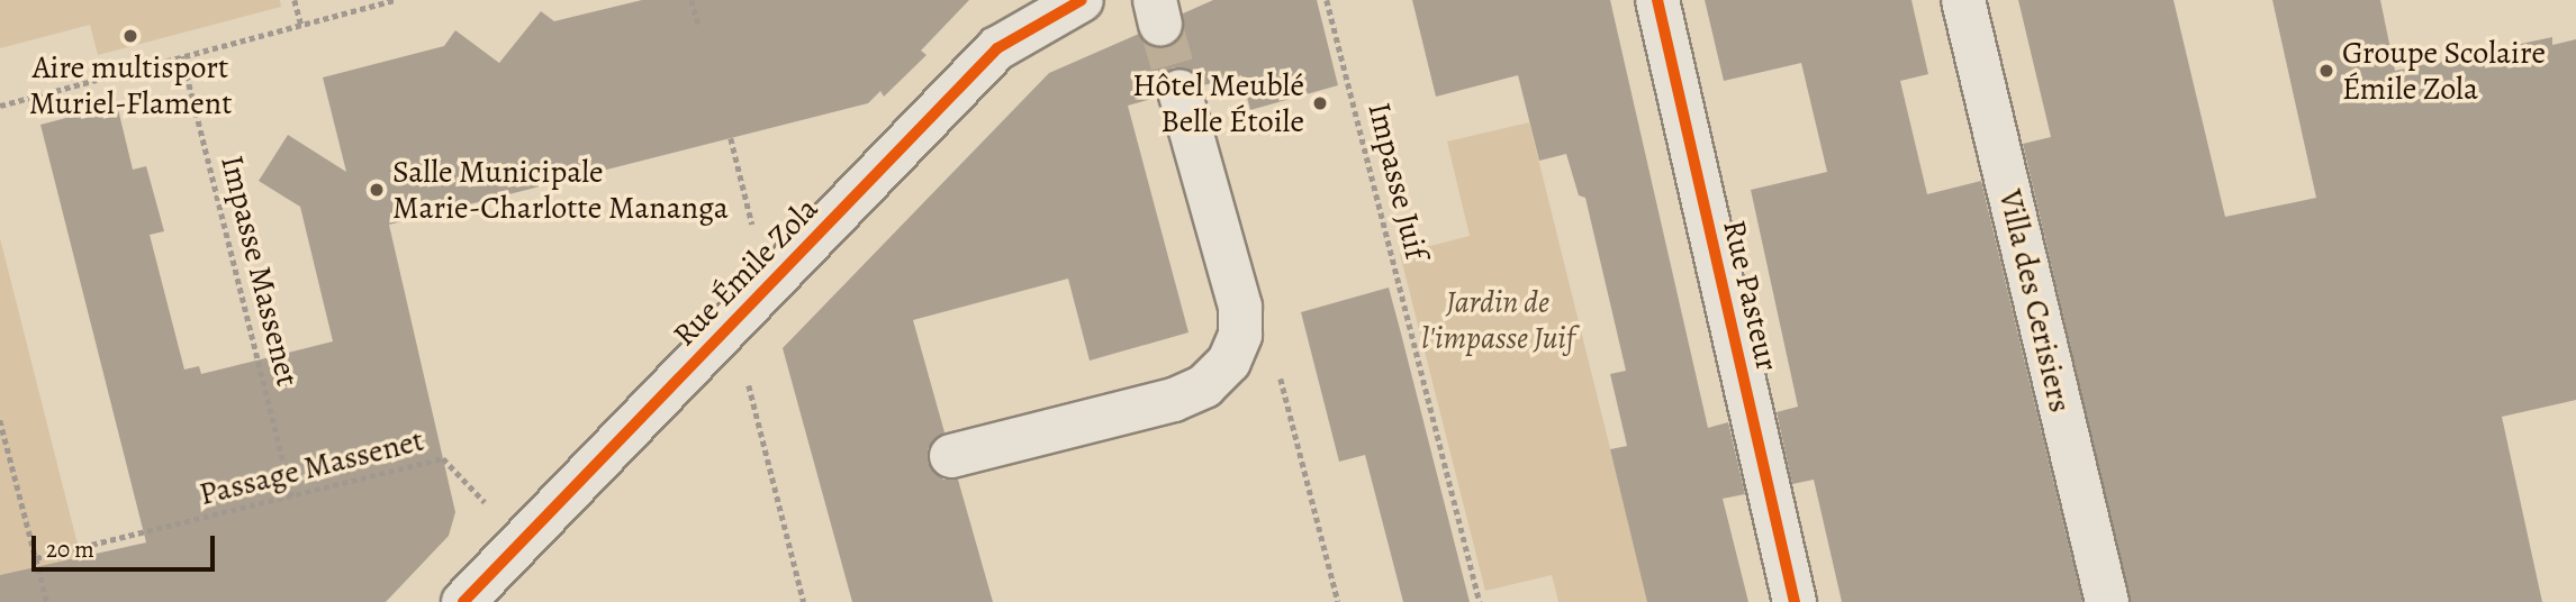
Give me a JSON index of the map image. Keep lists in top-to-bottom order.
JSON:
{
  "streets": {
    "street": ["Rue Émile Zola", "Rue Pasteur", "Villa des Cerisiers"],
    "path": ["Impasse Juif", "Impasse Massenet", "Passage Massenet"]
  },
  "crossings": [
    ["Impasse Massenet", "Passage Massenet"],
    ["Rue Émile Zola", "Passage Massenet"]
  ],
  "parks": ["Jardin de l'impasse Juif"],
  "places": [
    "Aire multisport Muriel-Flament",
    "Groupe Scolaire Émile Zola",
    "Hôtel Meublé Belle Étoile",
    "Salle Municipale Marie-Charlotte Mananga"
  ],
  "scale_bar": "20 m"
}
